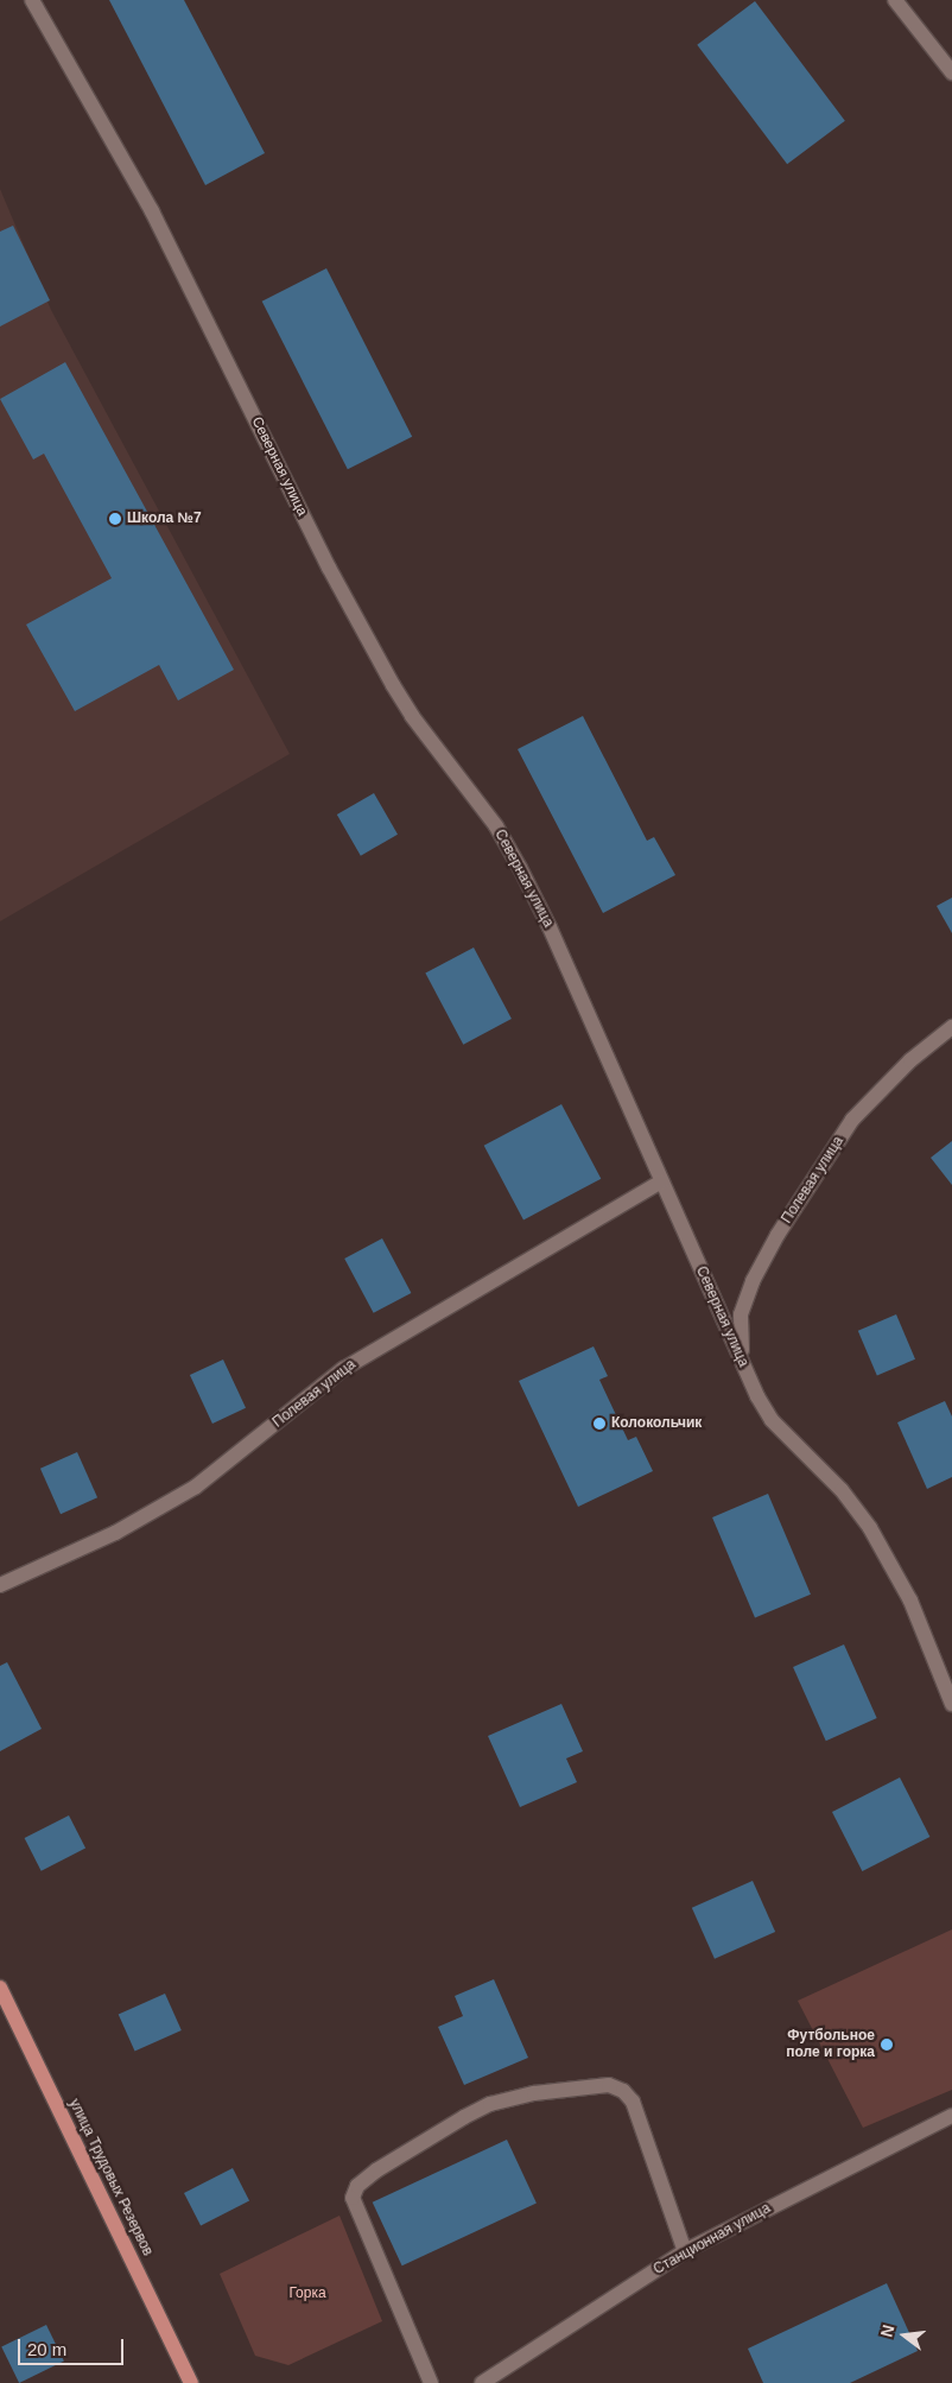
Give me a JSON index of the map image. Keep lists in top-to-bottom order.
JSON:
{
  "streets": {
    "main road": ["улица Трудовых Резервов"],
    "street": ["Северная улица", "Полевая улица", "Станционная улица"]
  },
  "crossings": [
    ["Северная улица", "Полевая улица"]
  ],
  "parks": ["Горка"],
  "places": ["Школа №7", "Колокольчик", "Футбольное поле и горка"],
  "scale_bar": "20 m",
  "north": "left"
}
